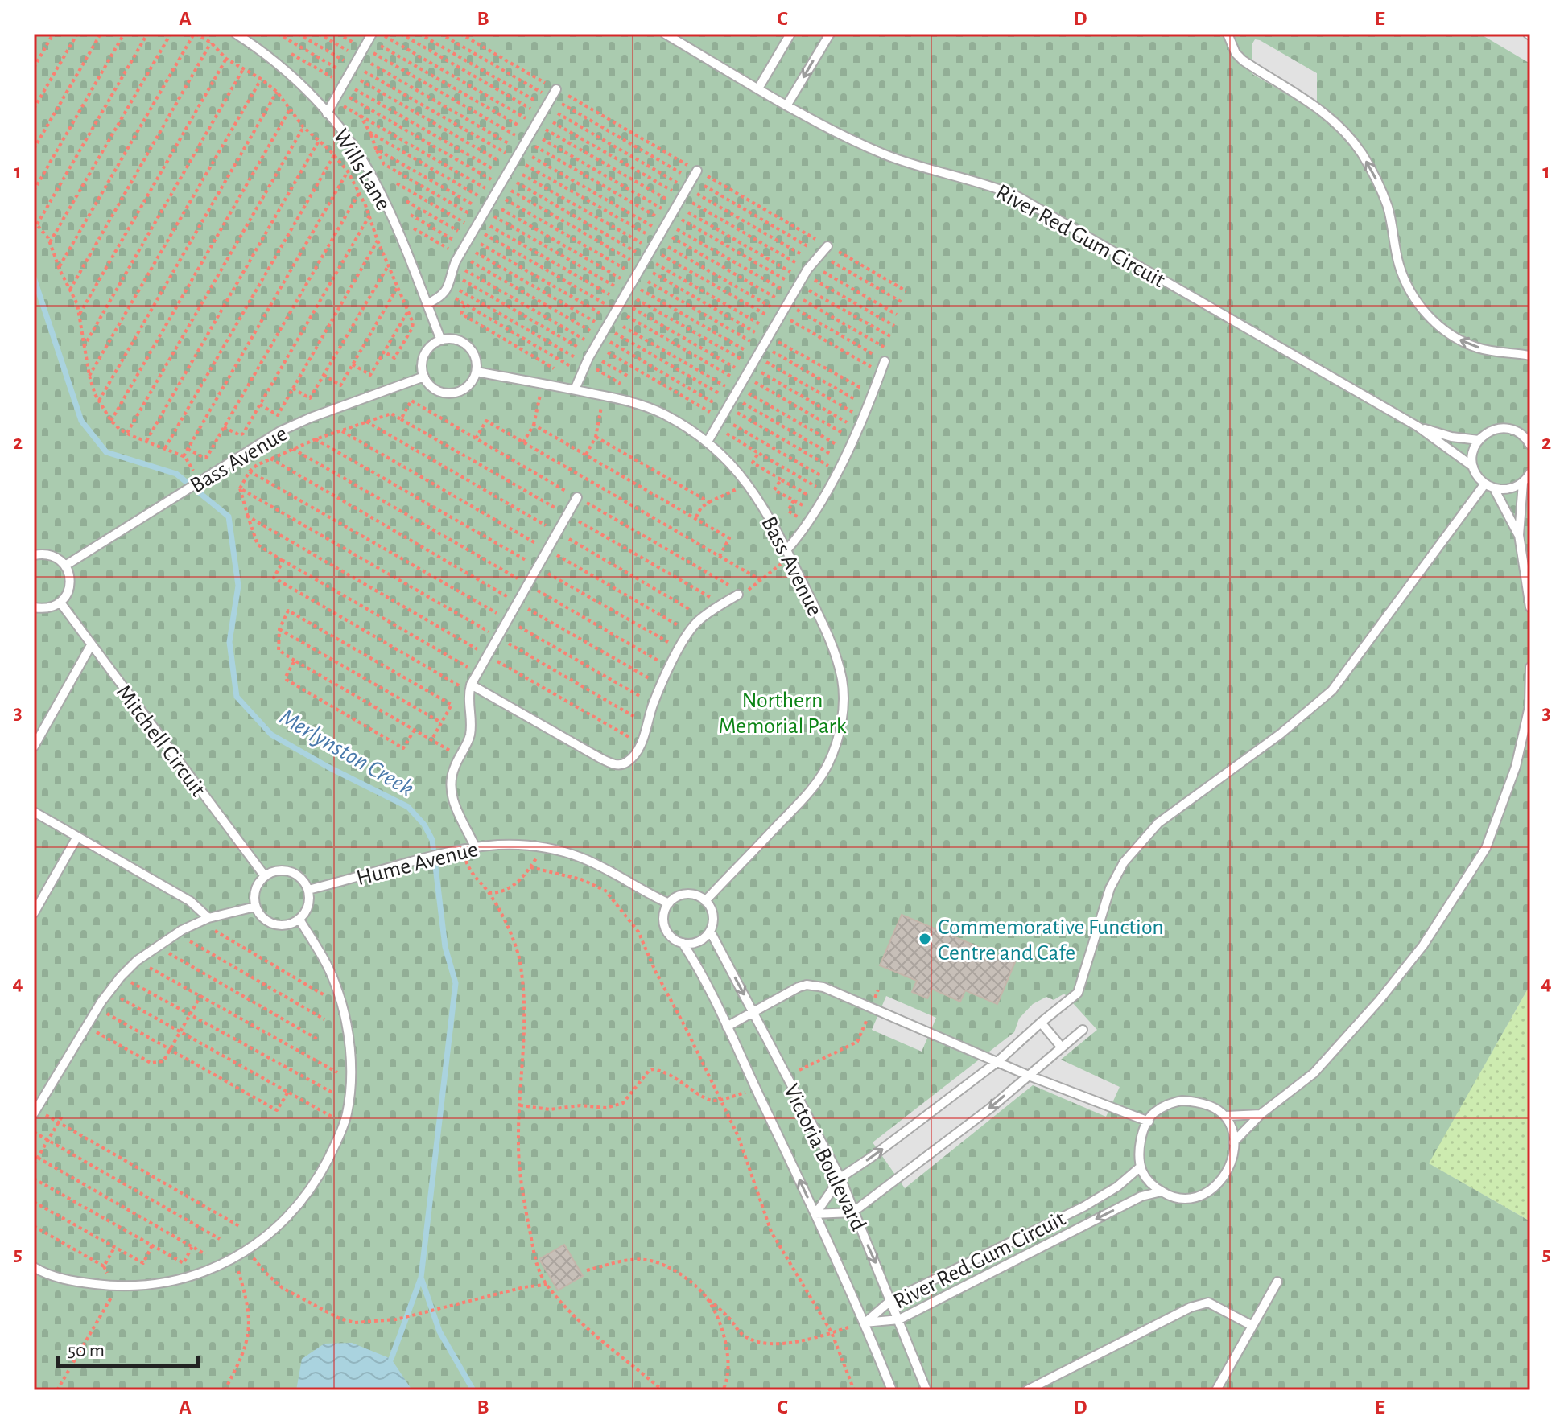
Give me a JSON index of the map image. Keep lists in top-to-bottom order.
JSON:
{
  "streets": {
    "lane": [
      "Wills Lane",
      "River Red Gum Circuit",
      "Bass Avenue",
      "Mitchell Circuit",
      "Hume Avenue",
      "Victoria Boulevard"
    ]
  },
  "crossings": [
    ["Wills Lane", "Bass Avenue"],
    ["River Red Gum Circuit", "Victoria Boulevard"],
    ["Bass Avenue", "Hume Avenue"],
    ["Bass Avenue", "Victoria Boulevard"],
    ["Mitchell Circuit", "Hume Avenue"],
    ["Hume Avenue", "Victoria Boulevard"]
  ],
  "water": ["Merlynston Creek"],
  "parks": ["Northern Memorial Park"],
  "places": ["Commemorative Function Centre and Cafe"],
  "scale_bar": "50 m",
  "grid": {
    "columns": [
      "A",
      "B",
      "C",
      "D",
      "E"
    ],
    "rows": [
      "1",
      "2",
      "3",
      "4",
      "5"
    ]
  }
}
